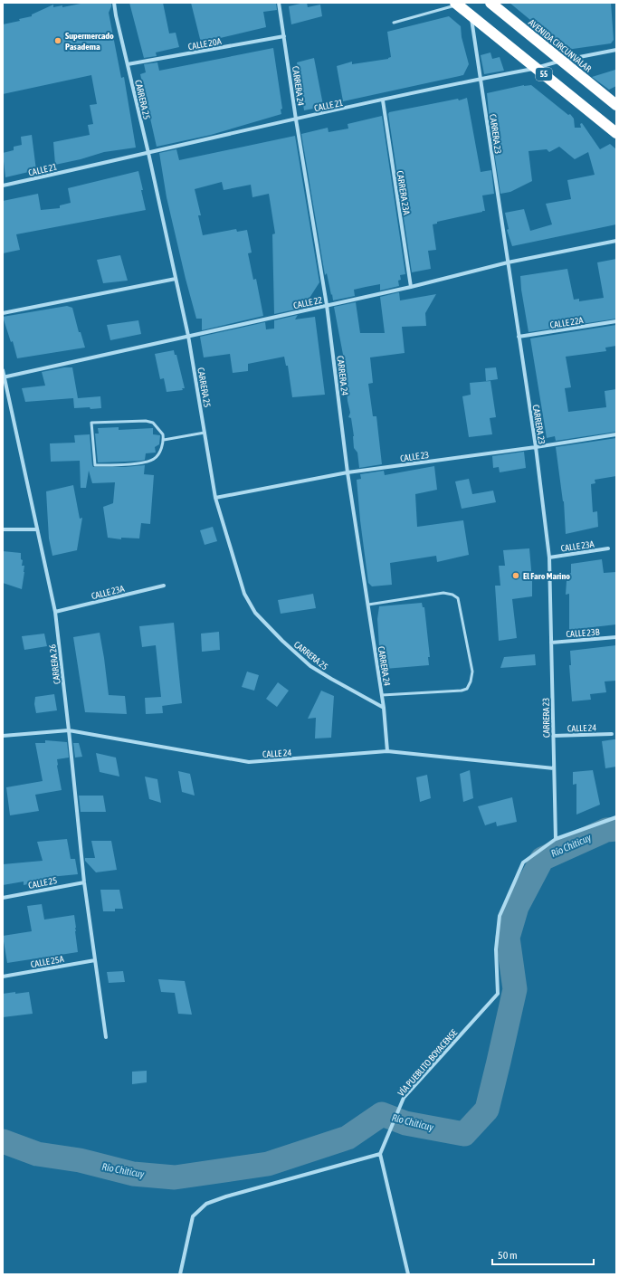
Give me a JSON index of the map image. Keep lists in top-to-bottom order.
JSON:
{
  "streets": {
    "highway": ["AVENIDA CIRCUNVALAR", "55"],
    "street": [
      "CALLE 20A",
      "CARRERA 24",
      "CARRERA 25",
      "CALLE 21",
      "CARRERA 23",
      "CARRERA 23A",
      "CALLE 22",
      "CALLE 22A",
      "CALLE 23",
      "CALLE 23A",
      "CALLE 23B",
      "CARRERA 26",
      "CALLE 24",
      "CALLE 25",
      "CALLE 25A",
      "VÍA PUEBLITO BOYACENSE"
    ]
  },
  "crossings": [
    ["CALLE 20A", "CARRERA 24"],
    ["CALLE 20A", "CARRERA 25"],
    ["AVENIDA CIRCUNVALAR", "CALLE 21"],
    ["55", "CALLE 21"],
    ["55", "CARRERA 23"],
    ["CARRERA 24", "CARRERA 25"],
    ["CARRERA 24", "CALLE 21"],
    ["CARRERA 24", "CALLE 22"],
    ["CARRERA 24", "CALLE 23"],
    ["CARRERA 24", "CALLE 24"],
    ["CARRERA 25", "CALLE 21"],
    ["CARRERA 25", "CALLE 22"],
    ["CARRERA 25", "CALLE 23"],
    ["CALLE 21", "CARRERA 23"],
    ["CALLE 21", "CARRERA 23A"],
    ["CARRERA 23", "CALLE 22"],
    ["CARRERA 23", "CALLE 22A"],
    ["CARRERA 23", "CALLE 23"],
    ["CARRERA 23", "CALLE 23A"],
    ["CARRERA 23", "CALLE 23B"],
    ["CARRERA 23", "CALLE 24"],
    ["CARRERA 23", "VÍA PUEBLITO BOYACENSE"],
    ["CARRERA 23A", "CALLE 22"],
    ["CALLE 22", "CARRERA 26"],
    ["CALLE 23A", "CARRERA 26"],
    ["CARRERA 26", "CALLE 24"],
    ["CARRERA 26", "CALLE 25"],
    ["CARRERA 26", "CALLE 25A"]
  ],
  "water": ["Río Chiticuy"],
  "places": ["Supermercado Pasadema", "El Faro Marino"],
  "scale_bar": "50 m"
}
